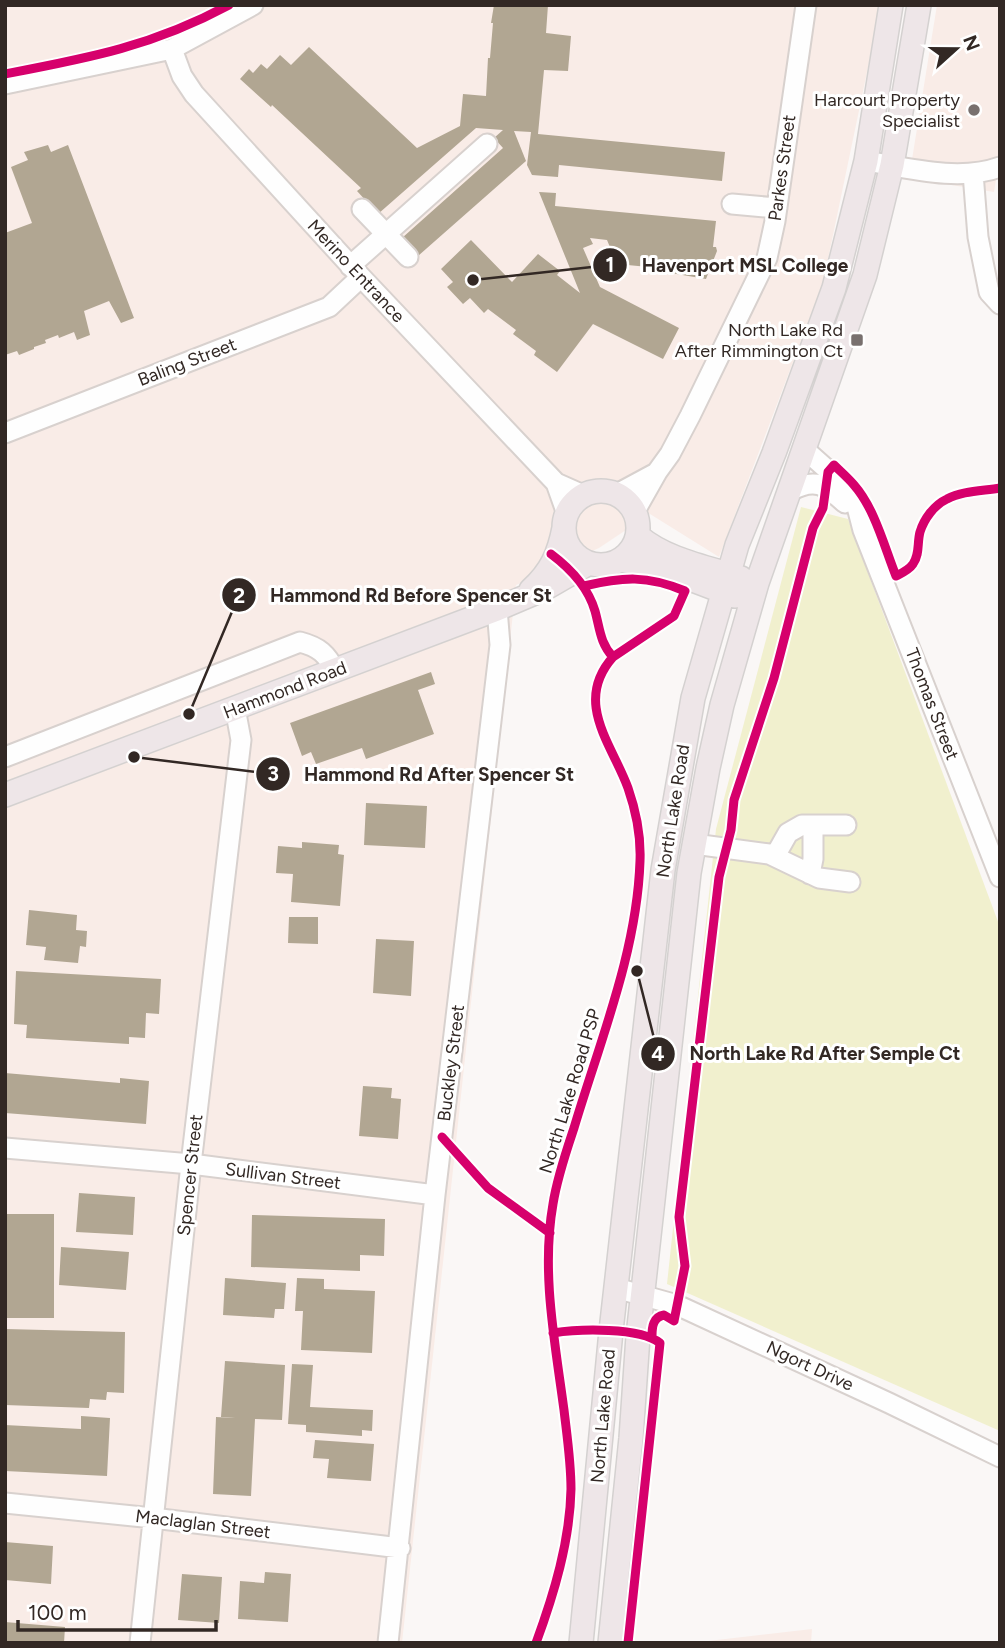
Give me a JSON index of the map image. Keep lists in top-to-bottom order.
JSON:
{
  "streets": {
    "main road": ["Hammond Road", "North Lake Road"],
    "street": [
      "Parkes Street",
      "Merino Entrance",
      "Baling Street",
      "Thomas Street",
      "Buckley Street",
      "Spencer Street",
      "Sullivan Street",
      "Ngort Drive",
      "Maclaglan Street"
    ],
    "cycle path": ["North Lake Road PSP"]
  },
  "crossings": [
    ["Parkes Street", "Merino Entrance"],
    ["Parkes Street", "Hammond Road"],
    ["Merino Entrance", "Baling Street"],
    ["Merino Entrance", "Hammond Road"],
    ["Hammond Road", "Buckley Street"],
    ["Hammond Road", "Spencer Street"],
    ["Thomas Street", "North Lake Road"],
    ["North Lake Road", "Ngort Drive"],
    ["Buckley Street", "Sullivan Street"],
    ["Buckley Street", "Maclaglan Street"],
    ["Spencer Street", "Sullivan Street"],
    ["Spencer Street", "Maclaglan Street"]
  ],
  "places": {
    "other": [
      "Harcourt Property Specialist",
      "Havenport MSL College",
      "Hammond Rd Before Spencer St",
      "Hammond Rd After Spencer St",
      "North Lake Rd After Semple Ct"
    ],
    "transit": ["North Lake Rd After Rimmington Ct"]
  },
  "scale_bar": "100 m",
  "north": "right"
}
